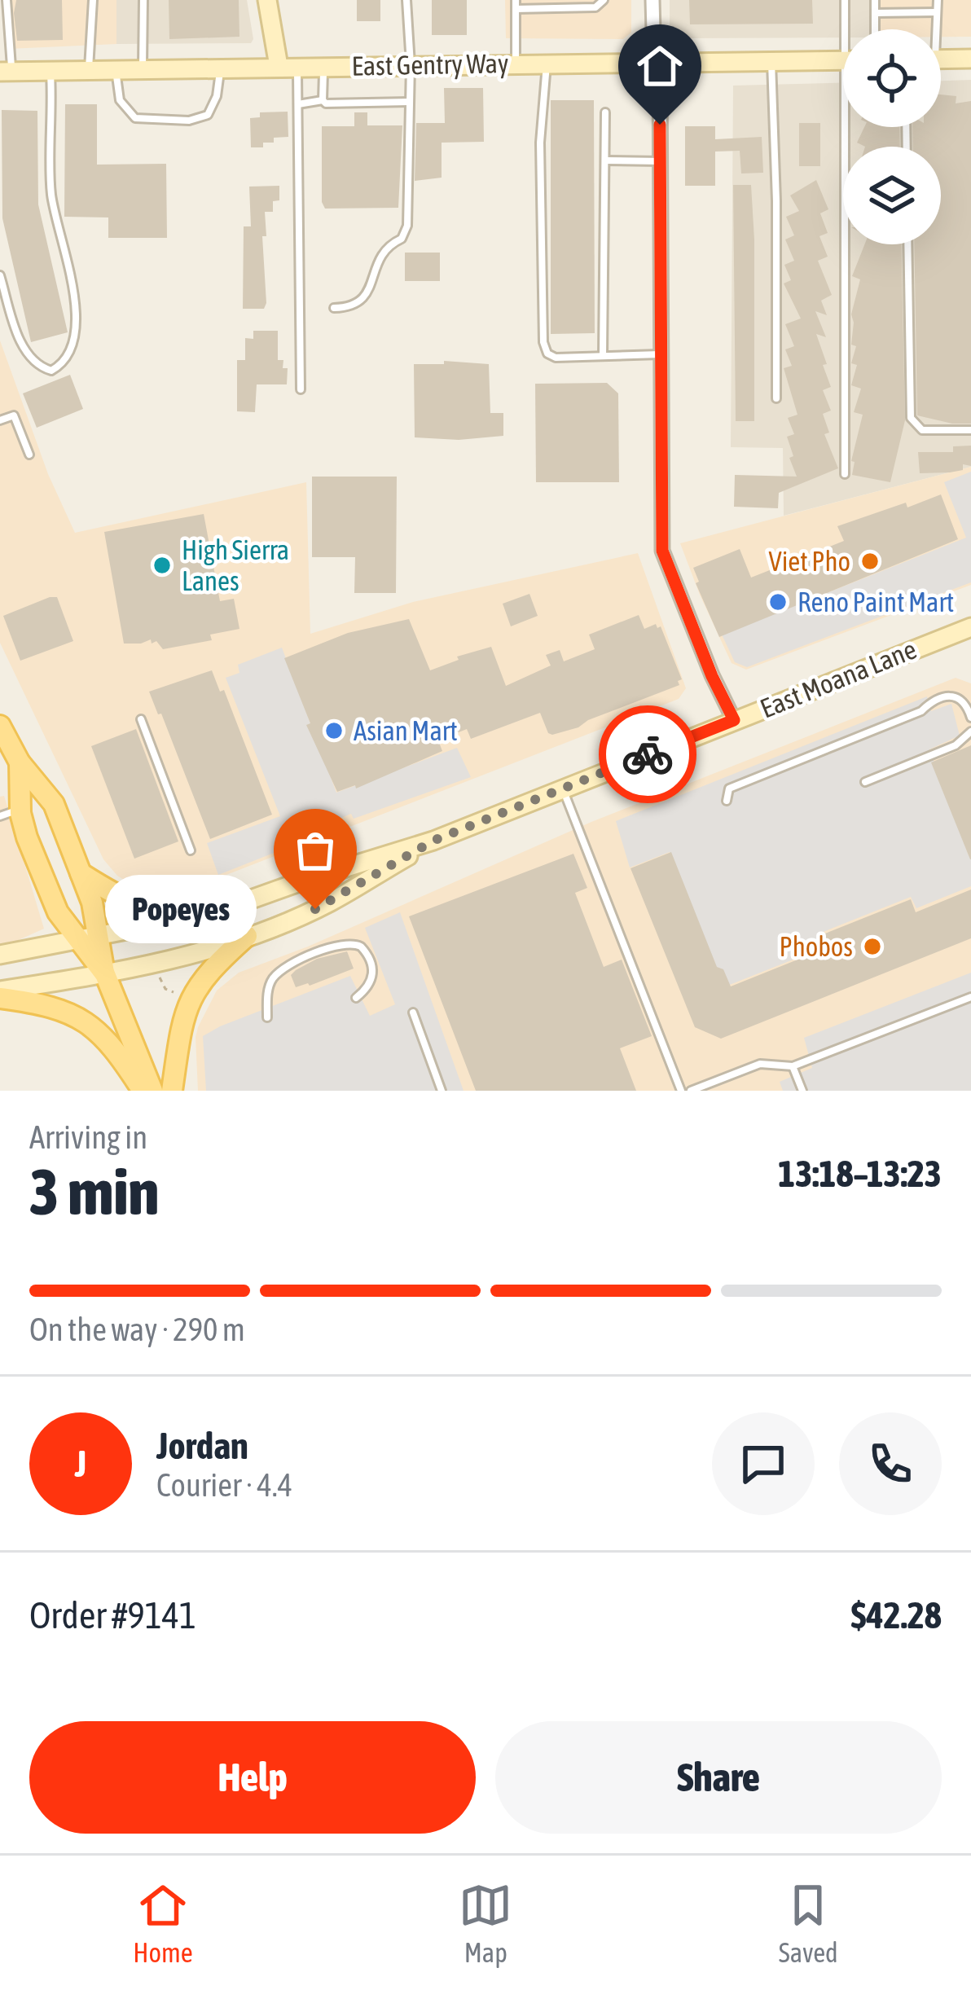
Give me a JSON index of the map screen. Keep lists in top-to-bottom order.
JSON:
{
  "streets": {
    "main road": ["East Gentry Way", "East Moana Lane"]
  },
  "places": [
    "Viet Pho",
    "High Sierra Lanes",
    "Reno Paint Mart",
    "Asian Mart",
    "Popeyes",
    "Phobos"
  ],
  "page": {
    "bubble": "Popeyes",
    "heading": ["3 min", "Arriving in", "13:18–13:23"],
    "panel": [
      "Jordan",
      "Courier · 4.4",
      "Order #9141",
      "$42.28"
    ],
    "bar": "On the way · 290 m",
    "round": "J",
    "buttons": ["Help", "Share"],
    "tabs": ["Home", "Map", "Saved"]
  }
}
